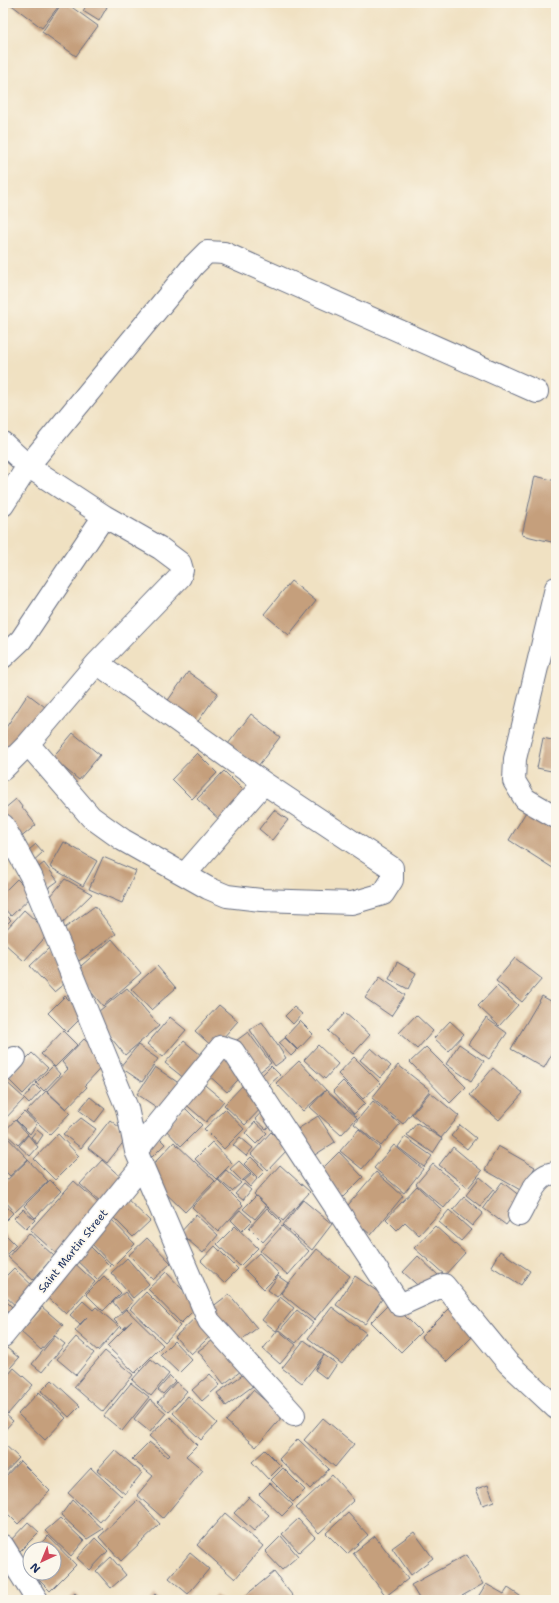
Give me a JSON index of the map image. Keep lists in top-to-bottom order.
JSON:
{
  "streets": {
    "street": ["Saint Martin Street"]
  },
  "north": "bottom left"
}
